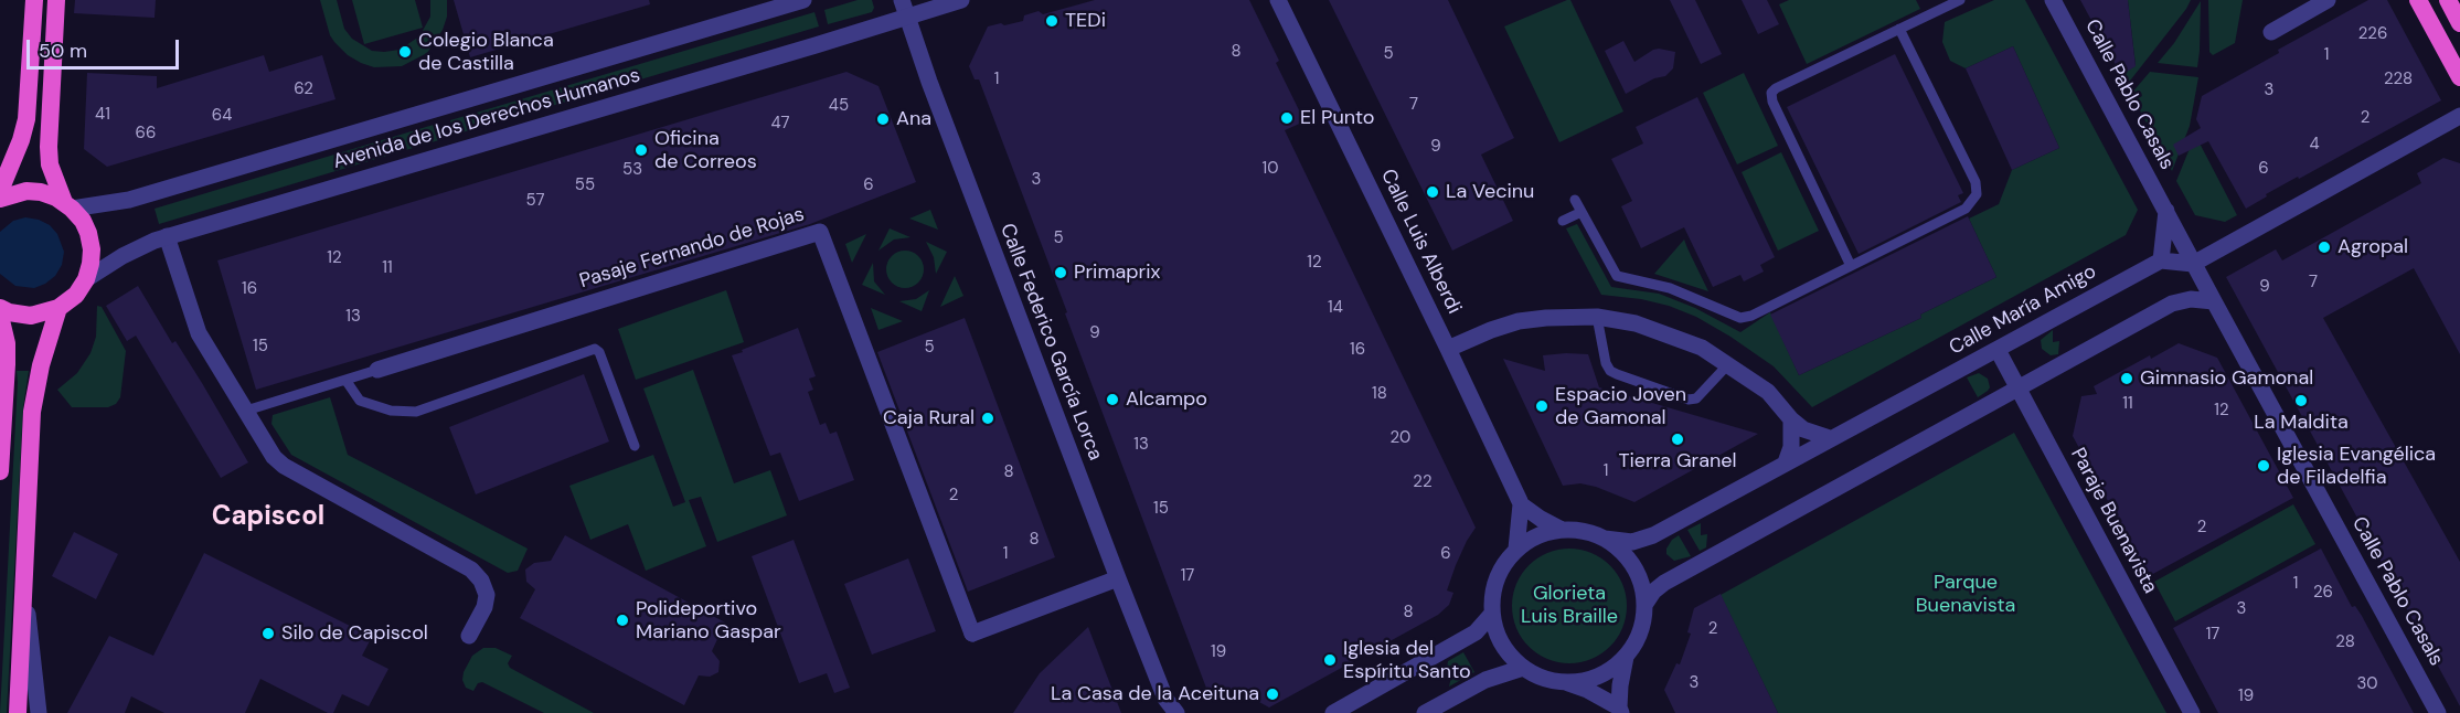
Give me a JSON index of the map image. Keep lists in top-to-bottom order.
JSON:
{
  "streets": {
    "street": [
      "Calle Pablo Casals",
      "Avenida de los Derechos Humanos",
      "Calle Luis Alberdi",
      "Pasaje Fernando de Rojas",
      "Calle María Amigo",
      "Calle Federico García Lorca",
      "Paraje Buenavista"
    ]
  },
  "crossings": [
    ["Avenida de los Derechos Humanos", "Calle Federico García Lorca"],
    ["Pasaje Fernando de Rojas", "Calle Federico García Lorca"],
    ["Calle María Amigo", "Paraje Buenavista"]
  ],
  "districts": ["Capiscol"],
  "parks": ["Parque Buenavista", "Glorieta Luis Braille"],
  "places": [
    "TEDi",
    "Colegio Blanca de Castilla",
    "El Punto",
    "Ana",
    "Oficina de Correos",
    "La Vecinu",
    "Agropal",
    "Primaprix",
    "Gimnasio Gamonal",
    "Alcampo",
    "La Maldita",
    "Espacio Joven de Gamonal",
    "Caja Rural",
    "Tierra Granel",
    "Iglesia Evangélica de Filadelfia",
    "Polideportivo Mariano Gaspar",
    "Silo de Capiscol",
    "Iglesia del Espíritu Santo",
    "La Casa de la Aceituna"
  ],
  "house_numbers": [
    "226",
    "8",
    "5",
    "1",
    "1",
    "228",
    "62",
    "3",
    "7",
    "45",
    "41",
    "64",
    "2",
    "47",
    "66",
    "4",
    "9",
    "10",
    "6",
    "53",
    "3",
    "55",
    "6",
    "57",
    "5",
    "12",
    "12",
    "11",
    "7",
    "9",
    "16",
    "14",
    "13",
    "9",
    "15",
    "5",
    "16",
    "18",
    "11",
    "12",
    "20",
    "13",
    "1",
    "8",
    "22",
    "2",
    "15",
    "2",
    "8",
    "1",
    "6",
    "17",
    "1",
    "26",
    "3",
    "8",
    "2",
    "17",
    "28",
    "19",
    "3",
    "30",
    "19"
  ],
  "scale_bar": "50 m"
}
